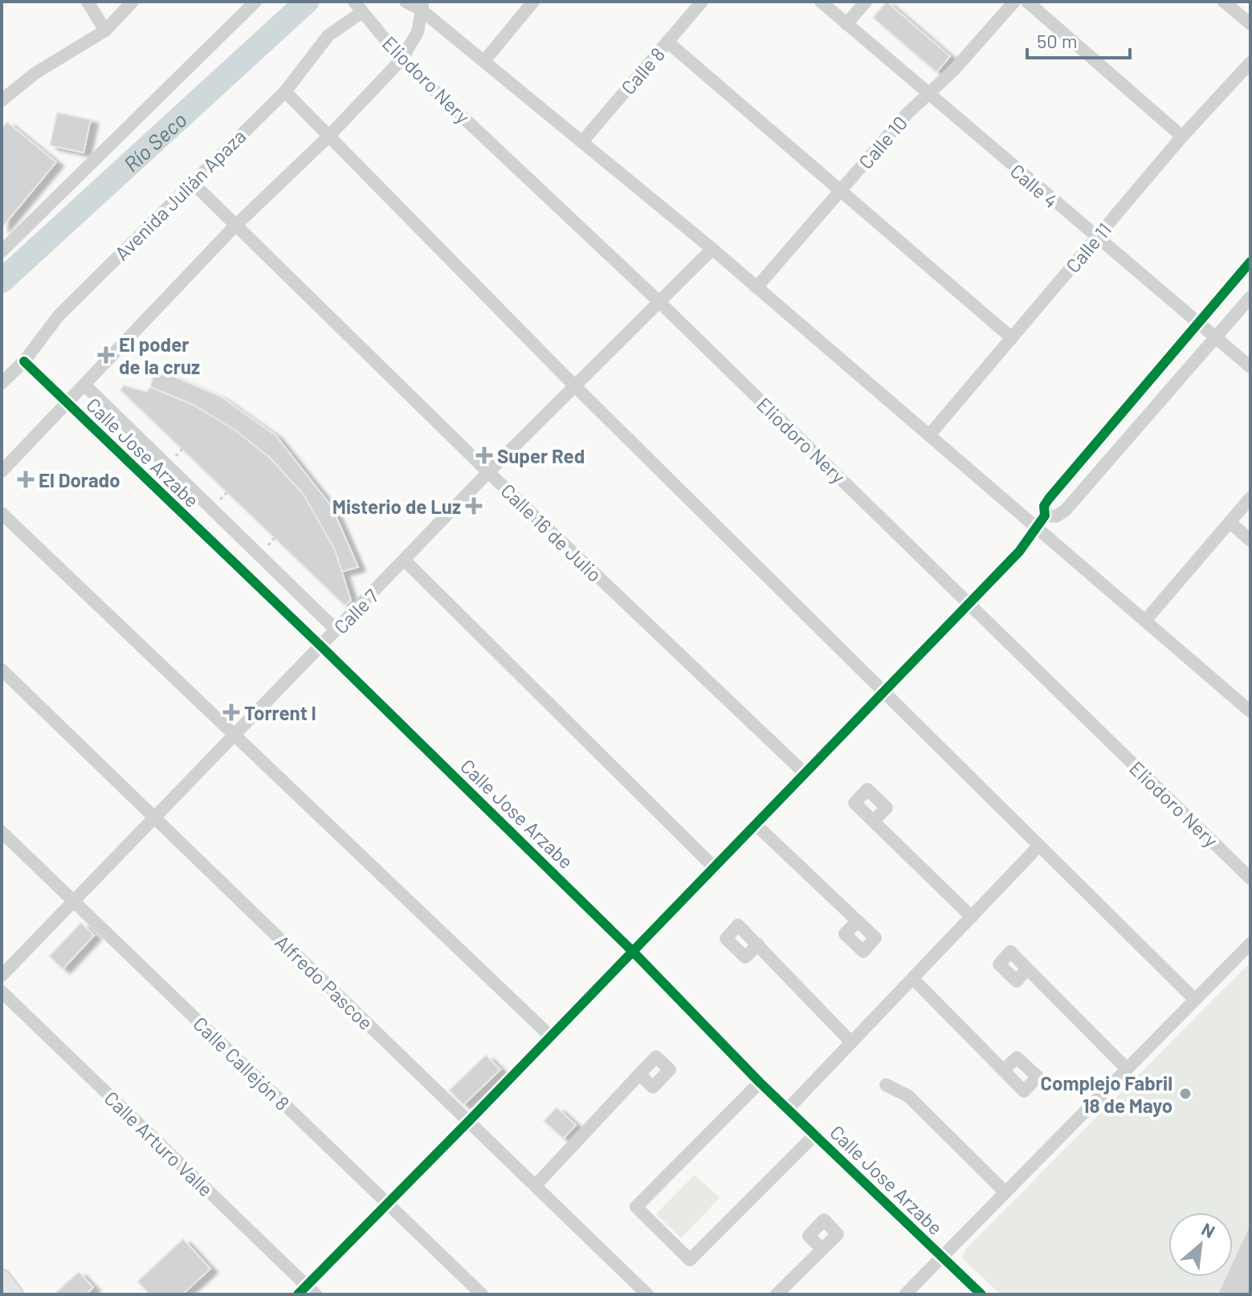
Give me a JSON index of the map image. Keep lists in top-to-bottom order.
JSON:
{
  "streets": {
    "street": [
      "Calle 8",
      "Eliodoro Nery",
      "Calle 10",
      "Calle 4",
      "Avenida Julián Apaza",
      "Calle 11",
      "Calle Jose Arzabe",
      "Calle 16 de Julio",
      "Calle 7",
      "Alfredo Pascoe",
      "Calle Callejón 8",
      "Calle Arturo Valle"
    ]
  },
  "crossings": [
    ["Eliodoro Nery", "Avenida Julián Apaza"],
    ["Eliodoro Nery", "Calle 7"],
    ["Calle 10", "Calle 4"],
    ["Calle 4", "Calle 11"],
    ["Avenida Julián Apaza", "Calle Jose Arzabe"],
    ["Avenida Julián Apaza", "Calle 16 de Julio"],
    ["Calle Jose Arzabe", "Calle 7"],
    ["Calle 16 de Julio", "Calle 7"],
    ["Calle 7", "Alfredo Pascoe"],
    ["Calle 7", "Calle Callejón 8"]
  ],
  "water": ["Río Seco"],
  "places": {
    "health": [
      "El poder de la cruz",
      "Super Red",
      "El Dorado",
      "Misterio de Luz",
      "Torrent I"
    ],
    "other": ["Complejo Fabril 18 de Mayo"]
  },
  "scale_bar": "50 m",
  "north": "top right"
}
